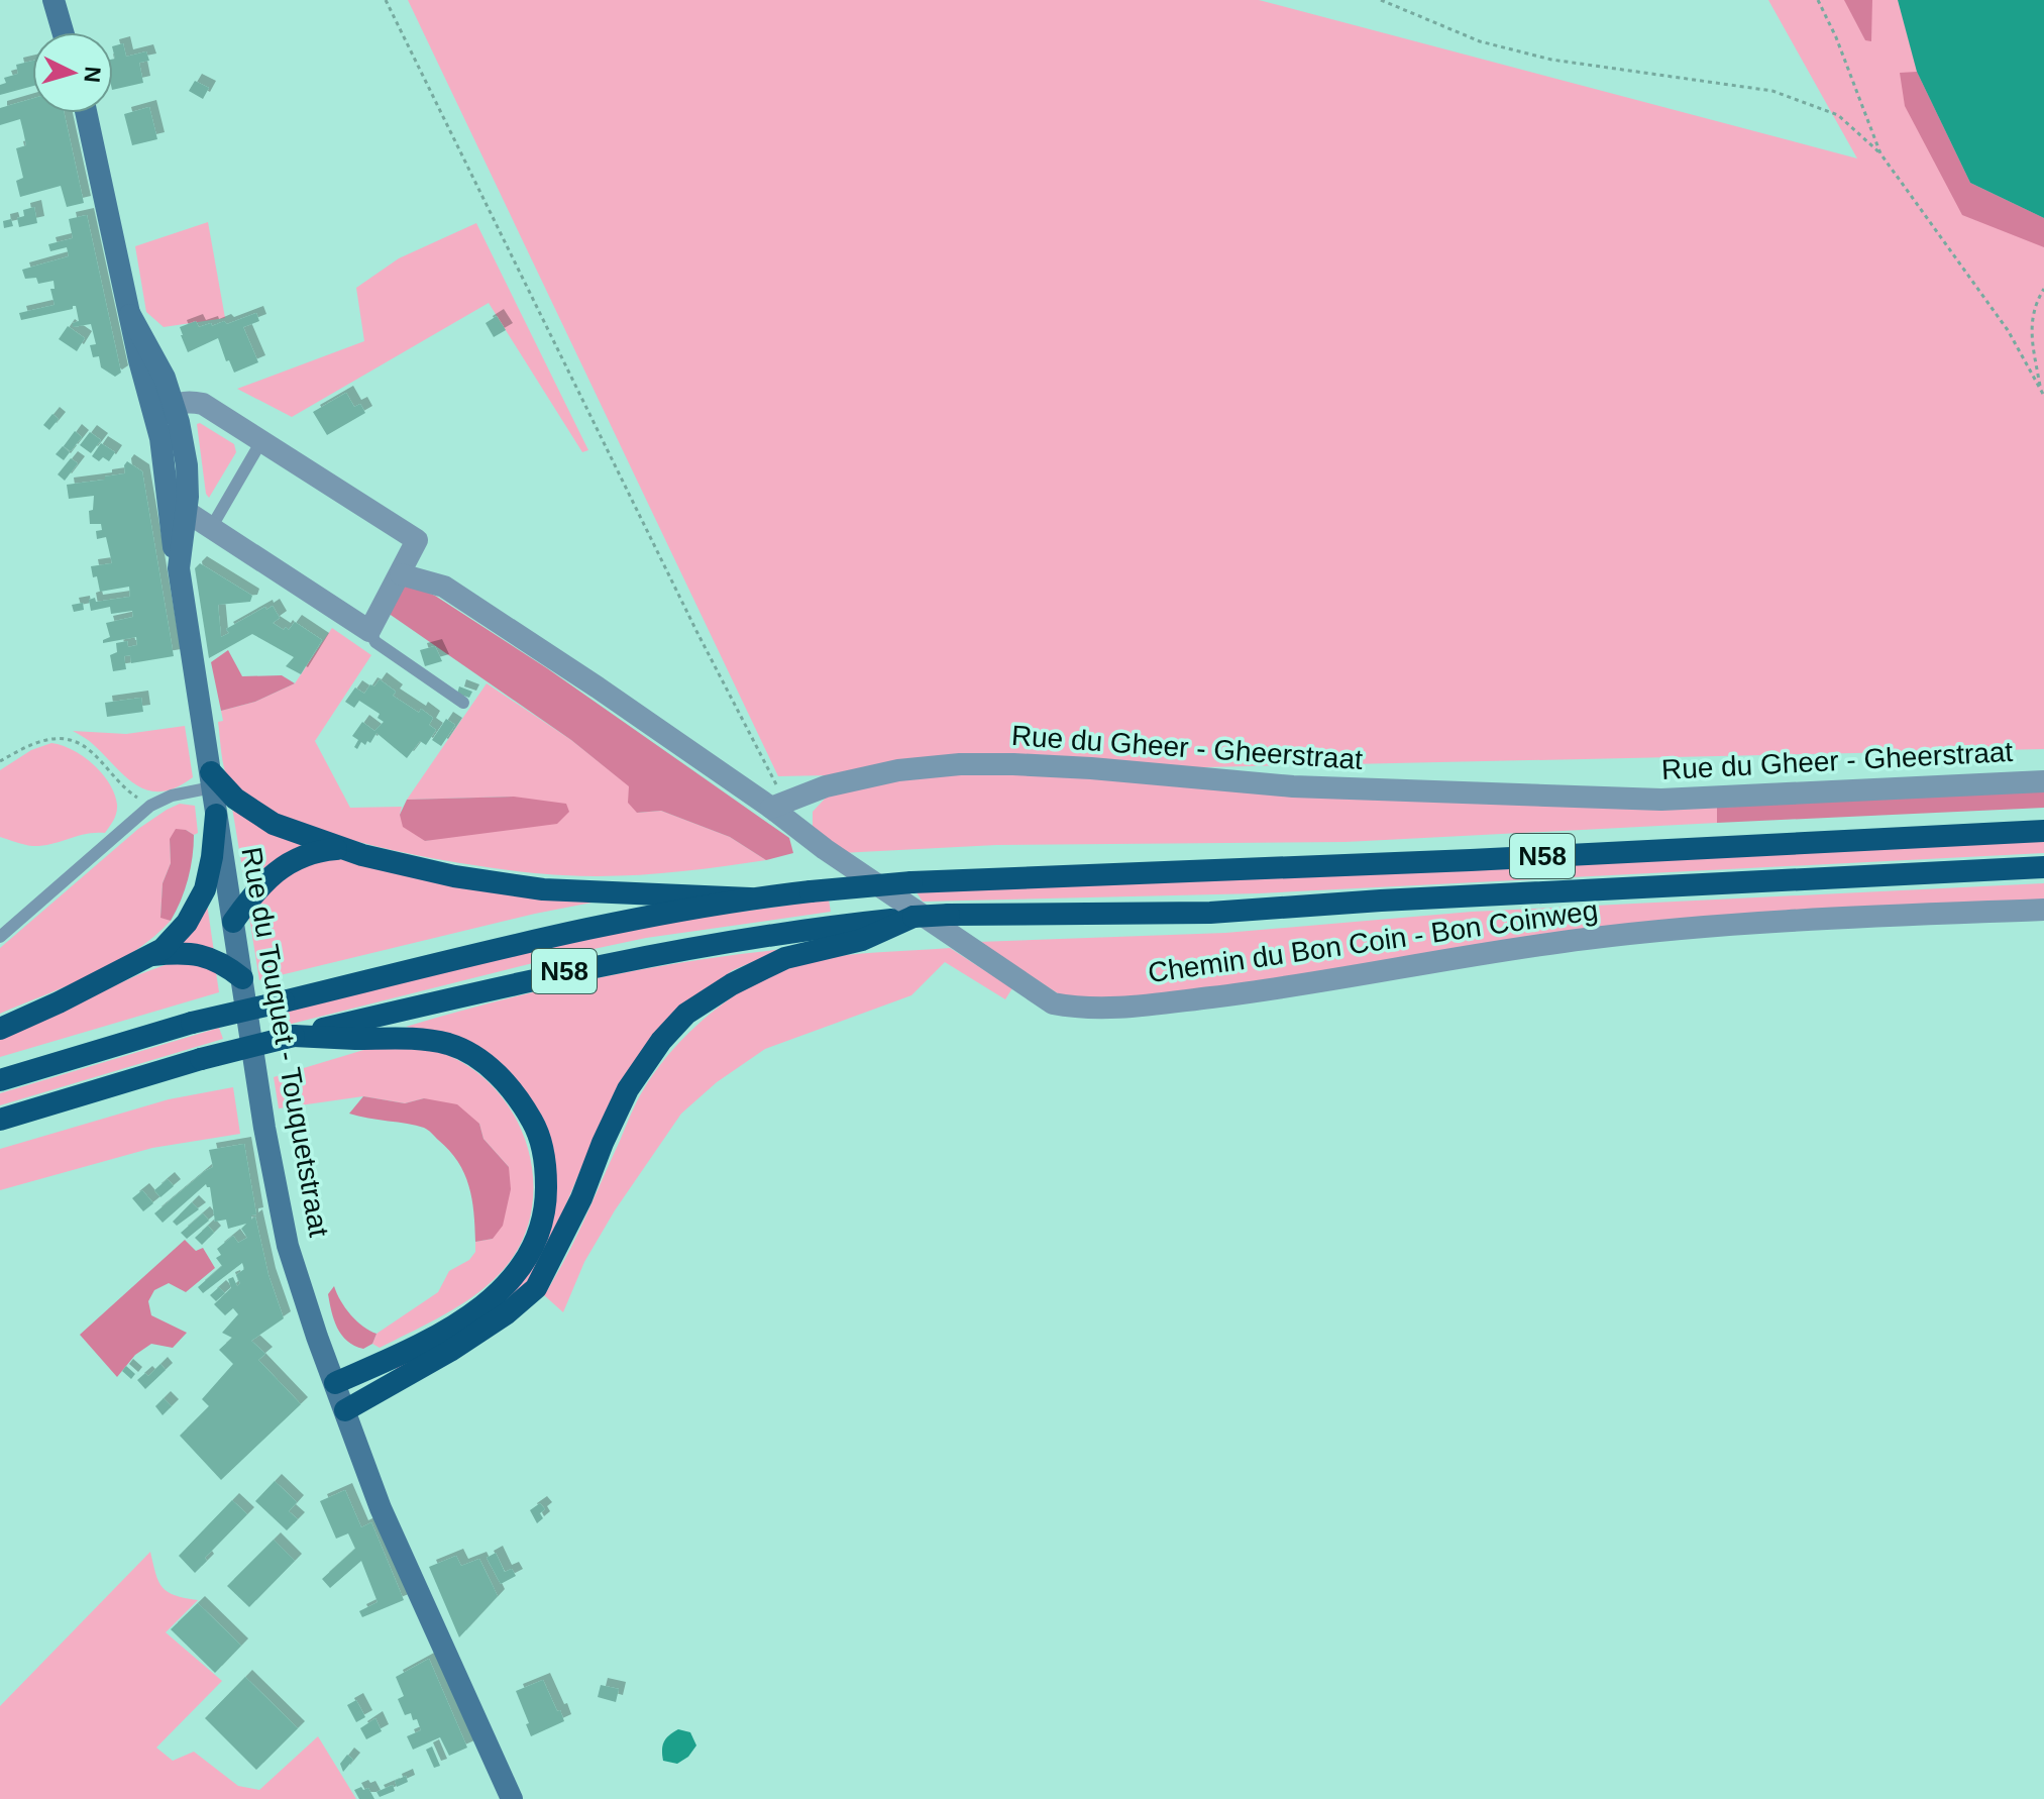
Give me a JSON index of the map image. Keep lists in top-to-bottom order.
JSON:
{
  "streets": {
    "highway": ["N58"],
    "main road": ["Rue du Touquet - Touquetstraat"],
    "street": ["Rue du Gheer - Gheerstraat", "Chemin du Bon Coin - Bon Coinweg"]
  },
  "crossings": [
    ["Rue du Gheer - Gheerstraat", "Chemin du Bon Coin - Bon Coinweg"]
  ],
  "north": "right"
}
